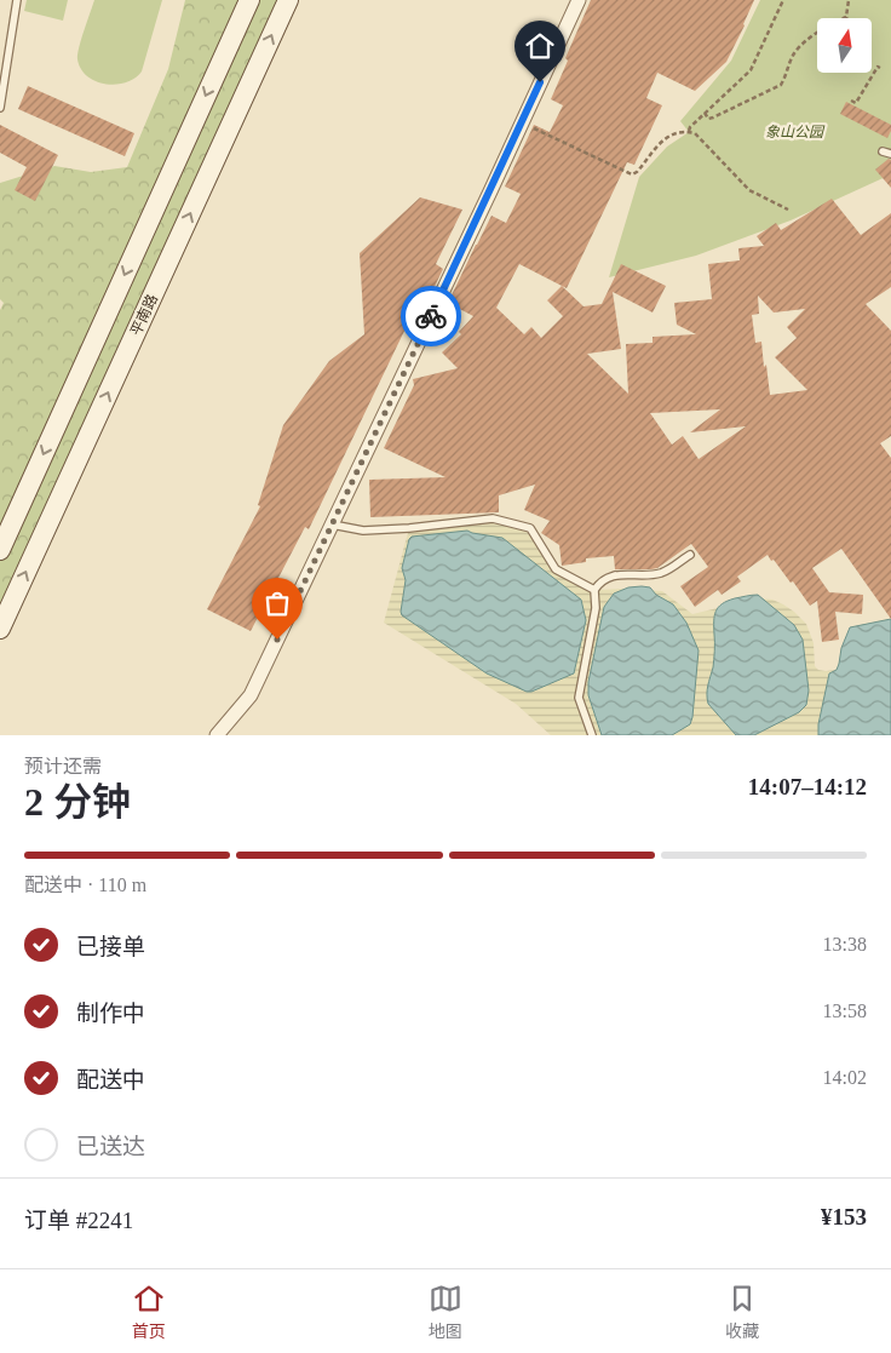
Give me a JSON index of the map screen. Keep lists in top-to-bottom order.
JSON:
{
  "streets": {
    "main road": ["平南路"]
  },
  "parks": ["象山公园"],
  "north": "top",
  "page": {
    "heading": ["2 分钟", "预计还需", "14:07–14:12"],
    "panel": ["订单 #2241", "¥153"],
    "bar": "配送中 · 110 m",
    "list": [
      ["已接单", "13:38"],
      ["制作中", "13:58"],
      ["配送中", "14:02"],
      "已送达"
    ],
    "tabs": ["首页", "地图", "收藏"]
  }
}
